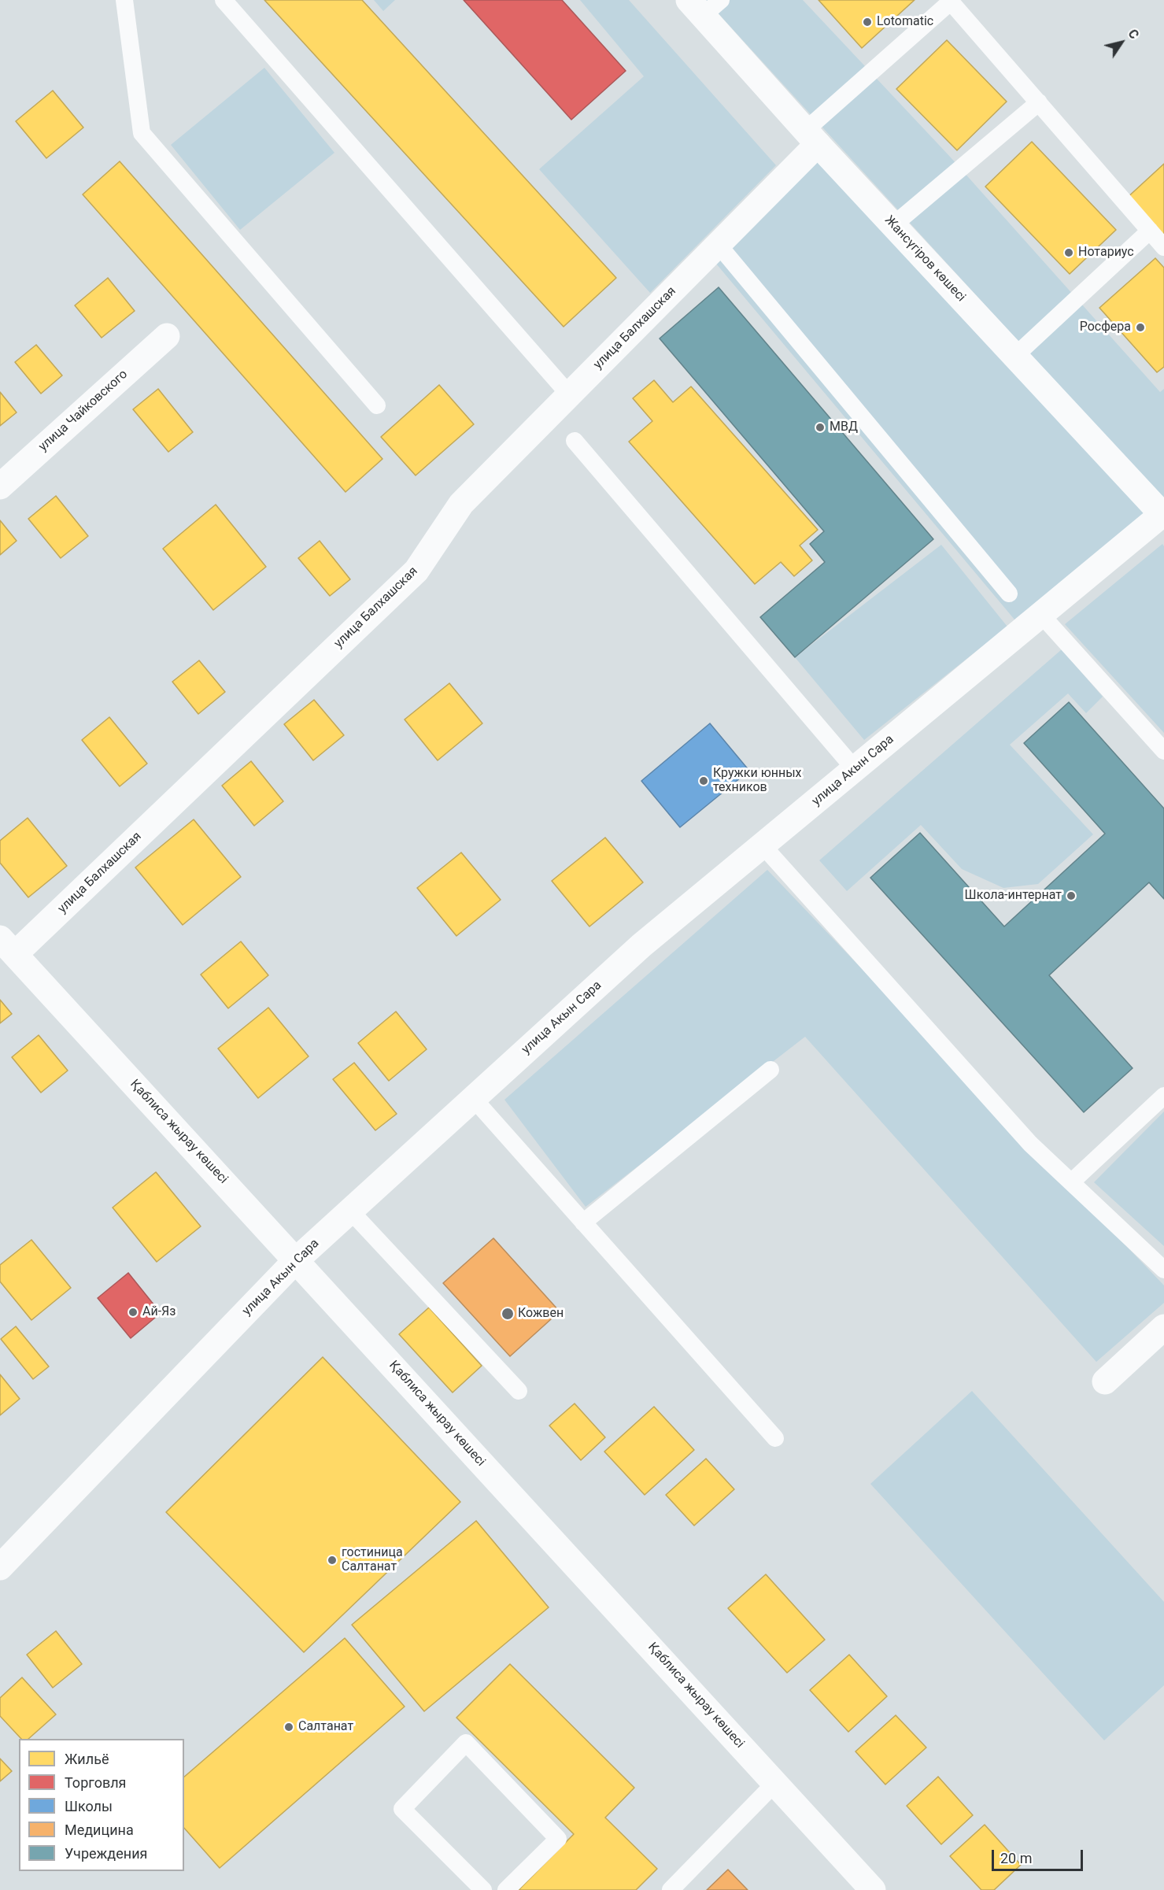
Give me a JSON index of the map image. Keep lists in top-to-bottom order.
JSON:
{
  "streets": {
    "street": [
      "Жансүгіров көшесі",
      "улица Балхашская",
      "улица Чайковского",
      "улица Акын Сара",
      "Қаблиса жырау көшесі"
    ]
  },
  "crossings": [
    ["Жансүгіров көшесі", "улица Балхашская"],
    ["Жансүгіров көшесі", "улица Акын Сара"],
    ["улица Балхашская", "Қаблиса жырау көшесі"],
    ["улица Акын Сара", "Қаблиса жырау көшесі"]
  ],
  "places": [
    "Lotomatic",
    "Нотариус",
    "Росфера",
    "МВД",
    "Кружки юнных техников",
    "Школа-интернат",
    "Ай-Яз",
    "Кожвен",
    "гостиница Салтанат",
    "Салтанат"
  ],
  "legend": [
    "Жильё",
    "Торговля",
    "Школы",
    "Медицина",
    "Учреждения"
  ],
  "scale_bar": "20 m",
  "north": "top right"
}
